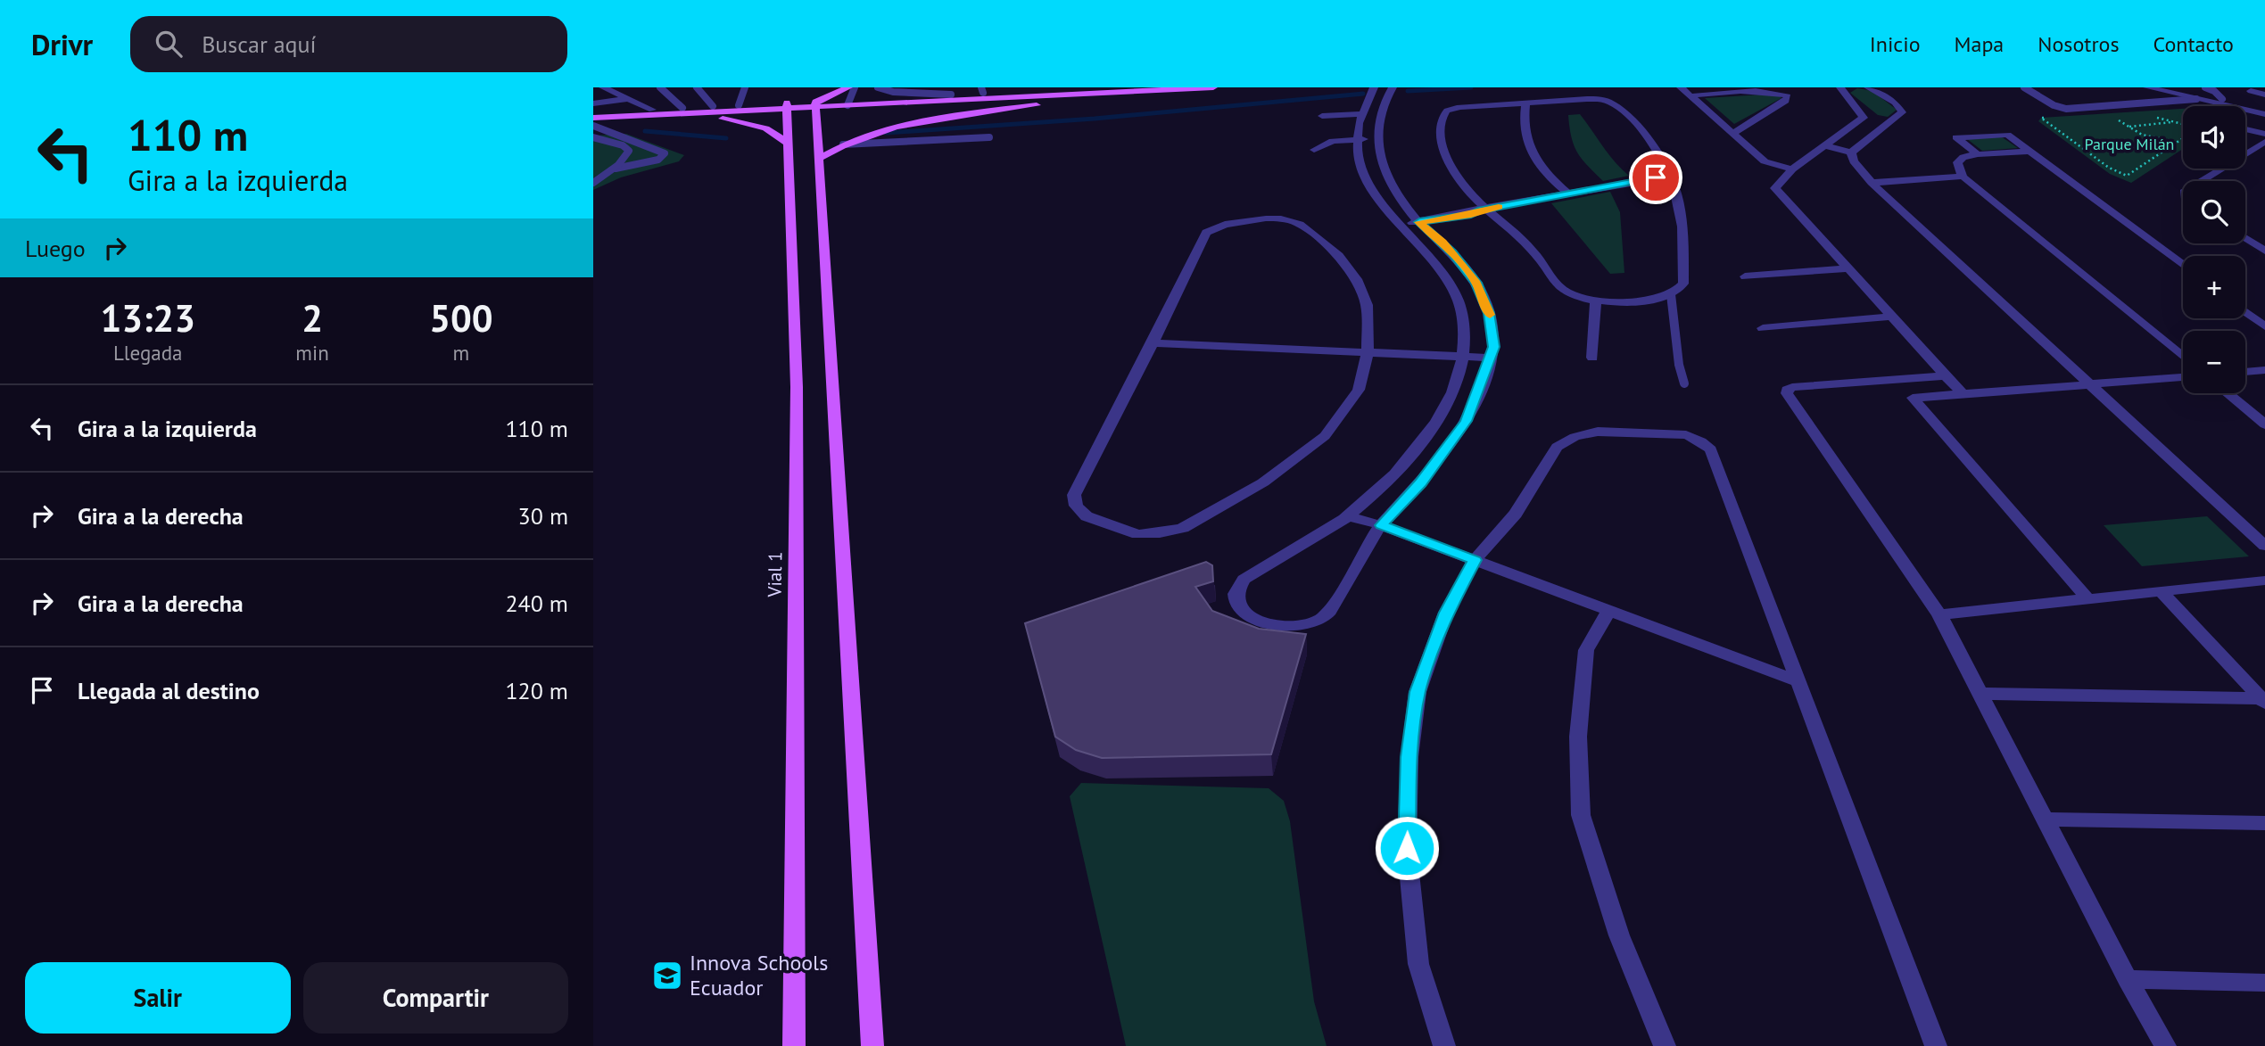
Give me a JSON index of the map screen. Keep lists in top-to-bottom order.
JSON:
{
  "streets": {
    "main road": ["Vial 1"]
  },
  "parks": ["Parque Milán"],
  "places": {
    "school or university": ["Innova Schools Ecuador"]
  },
  "page": {
    "header": "Drivr",
    "search": "Buscar aquí",
    "nav": [
      "Inicio",
      "Mapa",
      "Nosotros",
      "Contacto"
    ],
    "turn": ["110 m", "Gira a la izquierda"],
    "map_buttons": ["+", "−"],
    "then": "Luego",
    "eta": [
      "13:23",
      "Llegada",
      "2",
      "min",
      "500",
      "m"
    ],
    "list": [
      {
        "name": "Gira a la izquierda",
        "value": "110 m"
      },
      {
        "name": "Gira a la derecha",
        "value": "30 m"
      },
      {
        "name": "Gira a la derecha",
        "value": "240 m"
      },
      {
        "name": "Llegada al destino",
        "value": "120 m"
      }
    ],
    "buttons": ["Salir", "Compartir"]
  }
}
